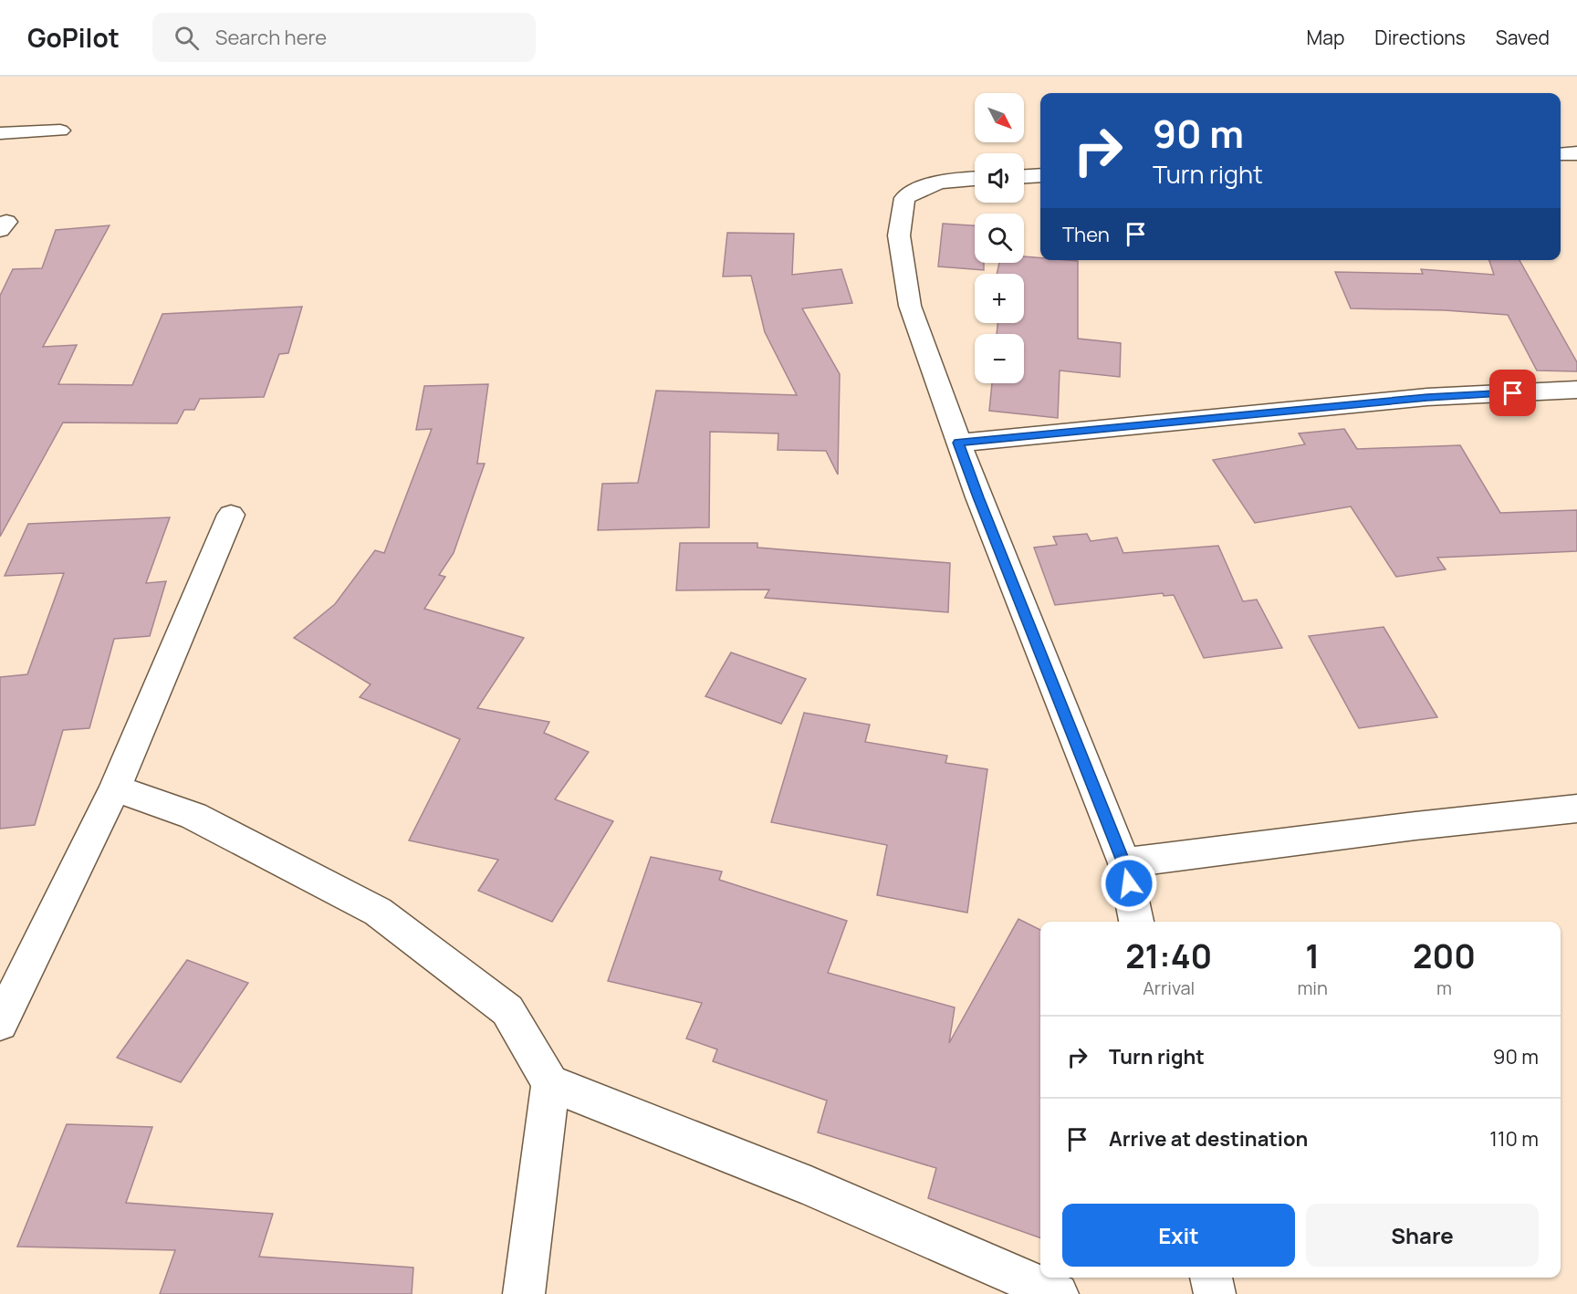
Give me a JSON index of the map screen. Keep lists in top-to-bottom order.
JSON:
{
  "north": "bottom right",
  "page": {
    "header": "GoPilot",
    "search": "Search here",
    "nav": ["Map", "Directions", "Saved"],
    "map_buttons": ["+", "−"],
    "turn": ["90 m", "Turn right"],
    "then": "Then",
    "eta": [
      "21:40",
      "Arrival",
      "1",
      "min",
      "200",
      "m"
    ],
    "list": [
      {
        "name": "Turn right",
        "value": "90 m"
      },
      {
        "name": "Arrive at destination",
        "value": "110 m"
      }
    ],
    "buttons": ["Exit", "Share"]
  }
}
